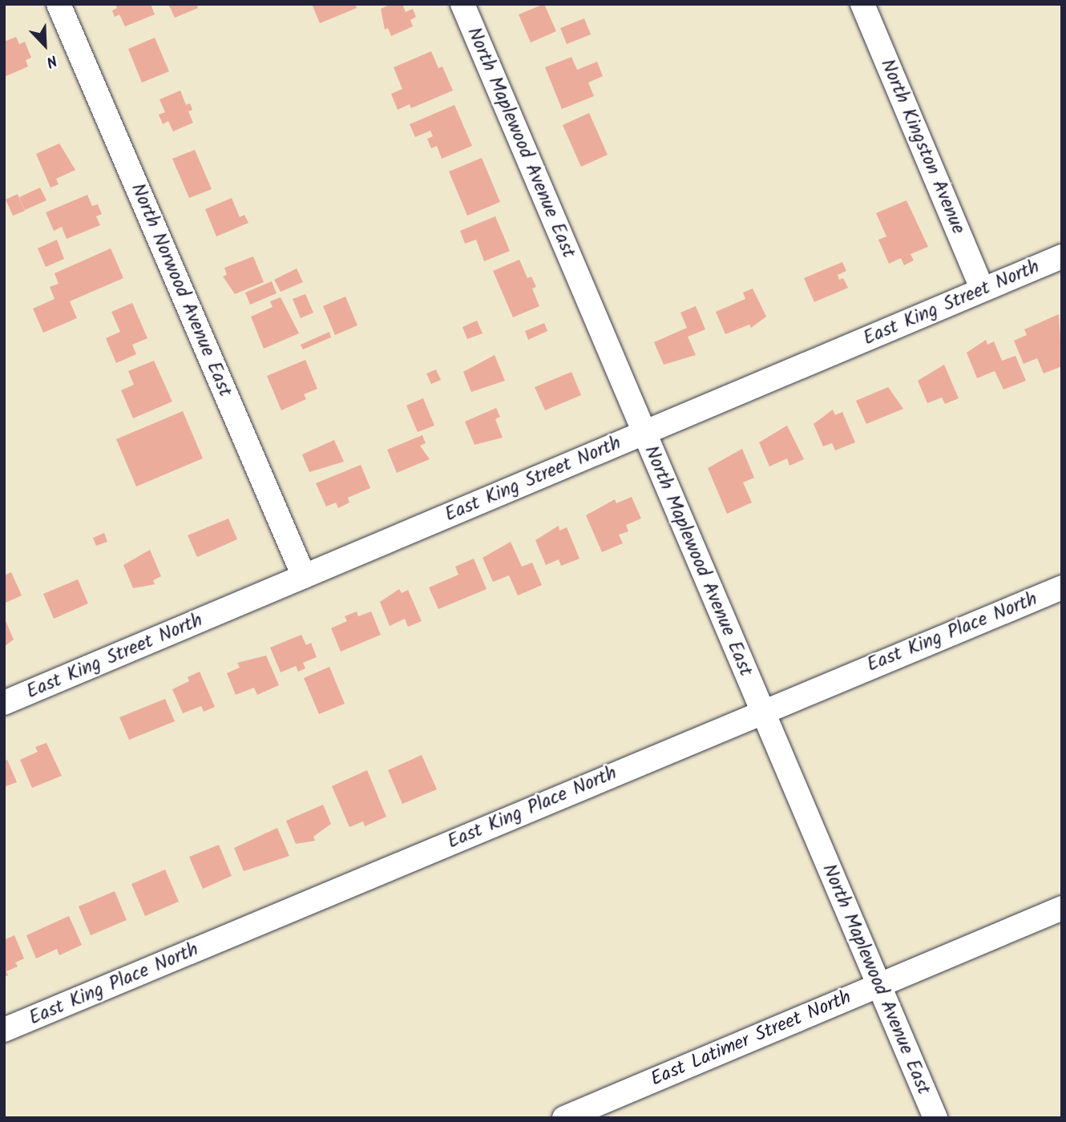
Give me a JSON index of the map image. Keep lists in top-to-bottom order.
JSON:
{
  "streets": {
    "street": [
      "North Maplewood Avenue East",
      "North Kingston Avenue",
      "North Norwood Avenue East",
      "East King Street North",
      "East King Place North",
      "East Latimer Street North"
    ]
  },
  "crossings": [
    ["North Maplewood Avenue East", "East King Street North"],
    ["North Maplewood Avenue East", "East King Place North"],
    ["North Maplewood Avenue East", "East Latimer Street North"],
    ["North Kingston Avenue", "East King Street North"],
    ["North Norwood Avenue East", "East King Street North"]
  ],
  "north": "bottom right"
}
